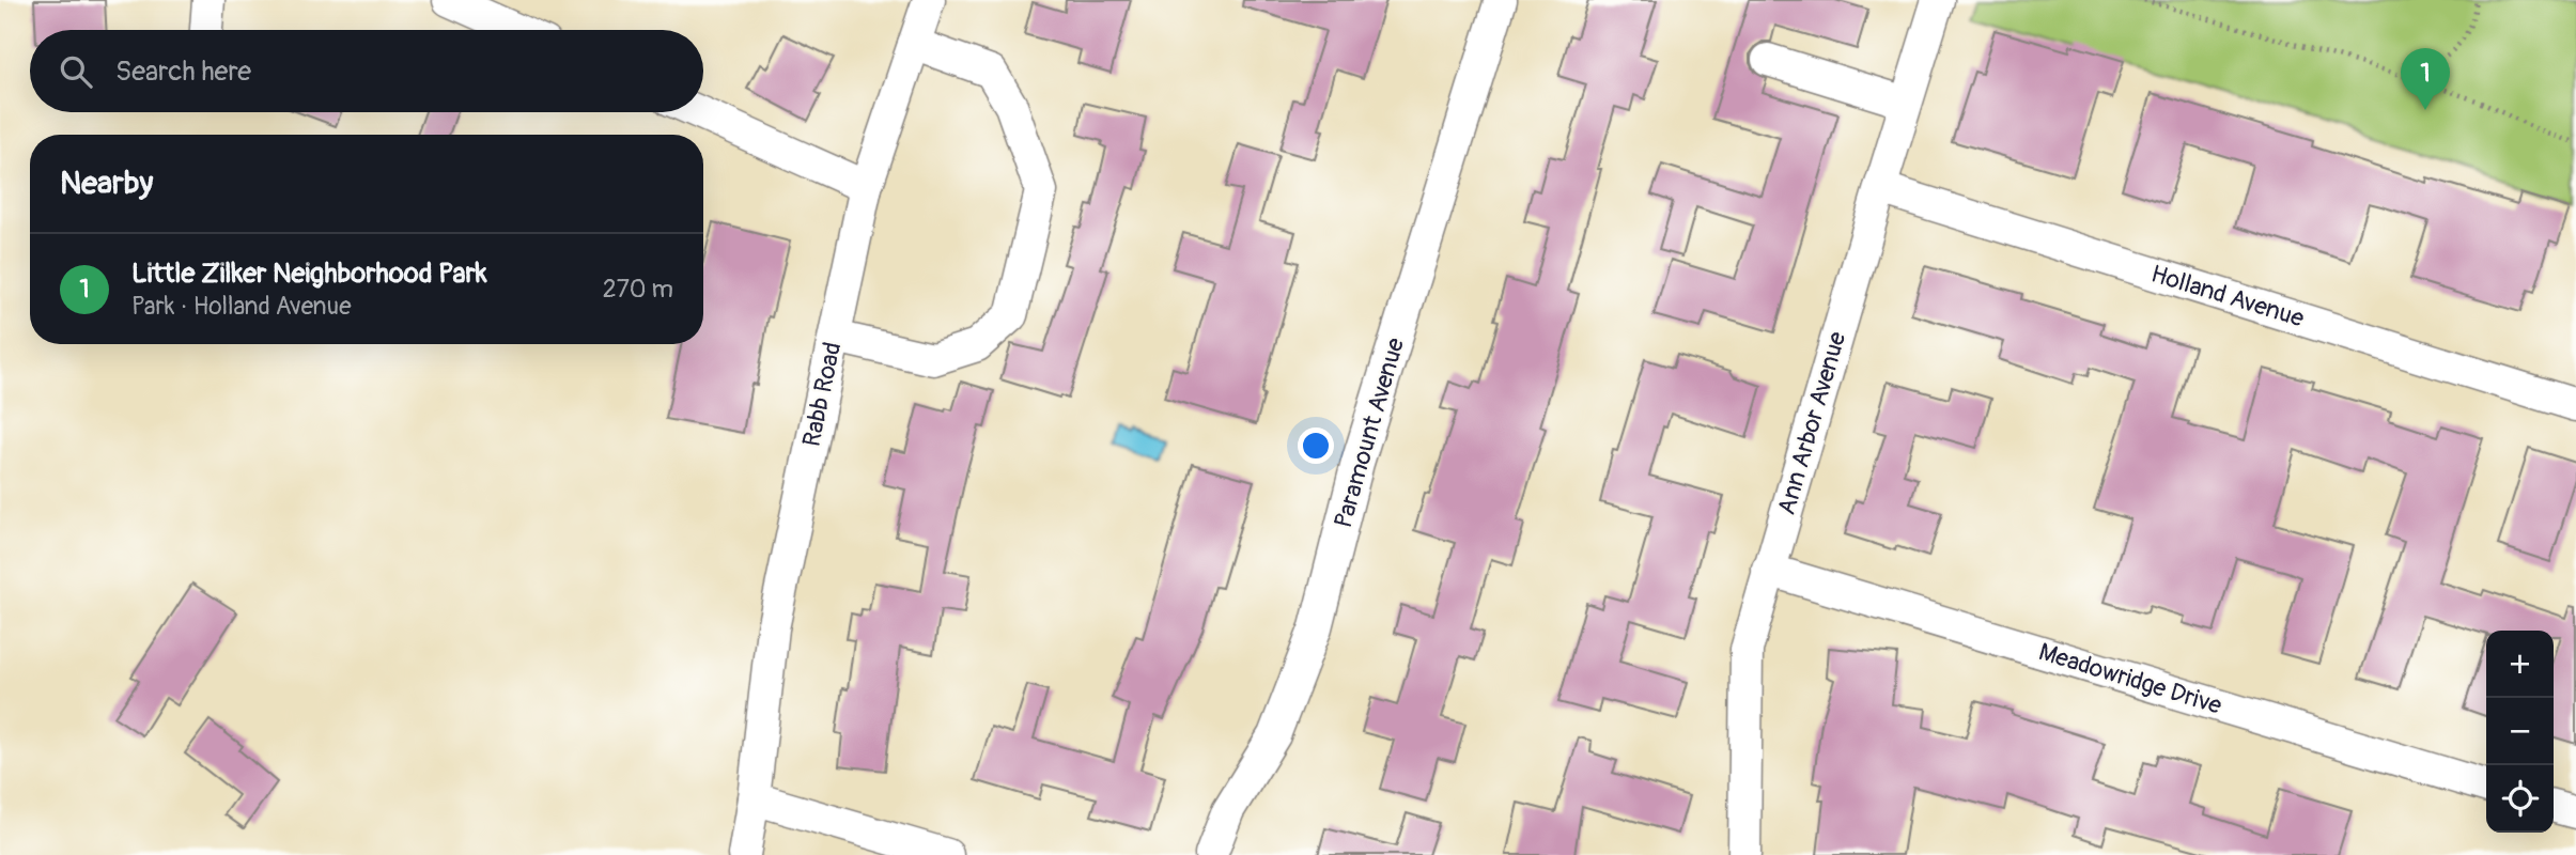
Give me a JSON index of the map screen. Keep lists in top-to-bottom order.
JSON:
{
  "streets": {
    "street": [
      "Holland Avenue",
      "Rabb Road",
      "Ann Arbor Avenue",
      "Paramount Avenue",
      "Meadowridge Drive"
    ]
  },
  "crossings": [
    ["Holland Avenue", "Ann Arbor Avenue"],
    ["Ann Arbor Avenue", "Meadowridge Drive"]
  ],
  "page": {
    "search": "Search here",
    "pins": "1",
    "heading": "Nearby",
    "list": [
      {
        "mark": "1",
        "name": "Little Zilker Neighborhood Park",
        "note": "Park · Holland Avenue",
        "value": "270 m"
      }
    ],
    "map_buttons": ["+", "−"]
  }
}
